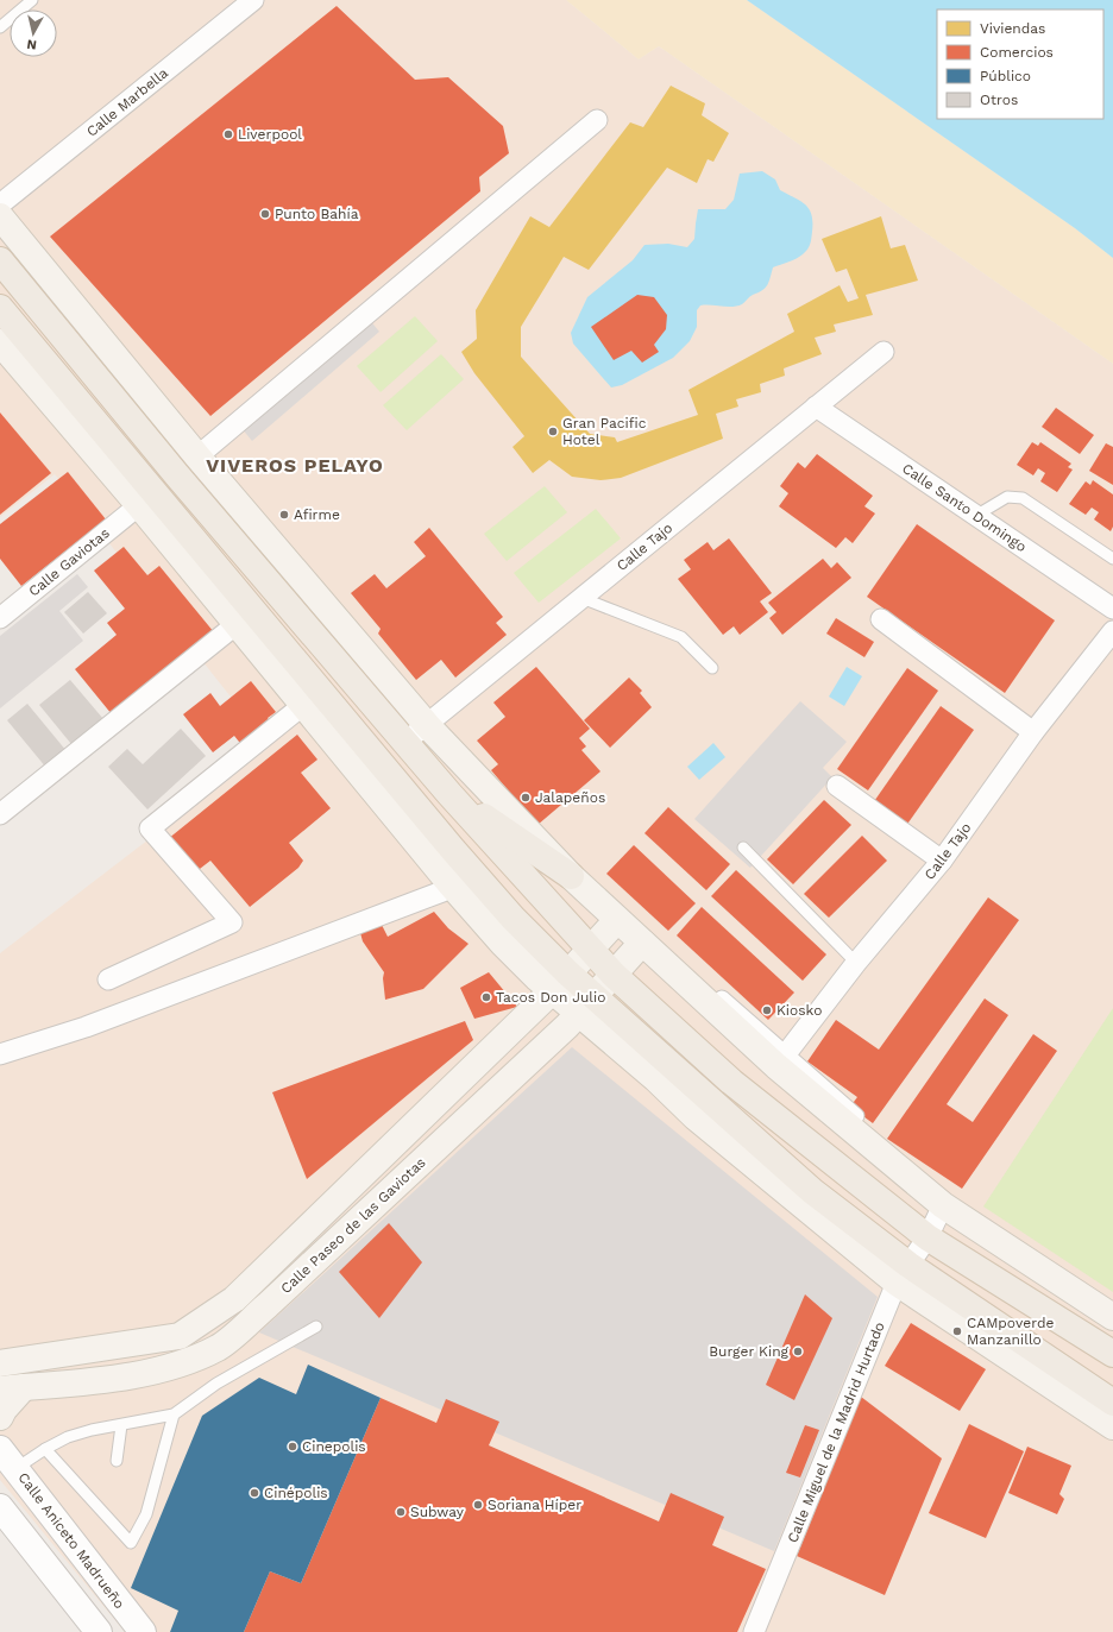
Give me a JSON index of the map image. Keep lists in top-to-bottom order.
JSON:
{
  "streets": {
    "main road": ["Calle Paseo de las Gaviotas"],
    "street": [
      "Calle Marbella",
      "Calle Santo Domingo",
      "Calle Tajo",
      "Calle Gaviotas",
      "Calle Miguel de la Madrid Hurtado",
      "Calle Aniceto Madrueño"
    ]
  },
  "crossings": [
    ["Calle Santo Domingo", "Calle Tajo"]
  ],
  "districts": ["VIVEROS PELAYO"],
  "places": [
    "Liverpool",
    "Punto Bahía",
    "Gran Pacific Hotel",
    "Afirme",
    "Jalapeños",
    "Tacos Don Julio",
    "Kiosko",
    "CAMpoverde Manzanillo",
    "Burger King",
    "Cinepolis",
    "Cinépolis",
    "Soriana Híper",
    "Subway"
  ],
  "legend": [
    "Viviendas",
    "Comercios",
    "Público",
    "Otros"
  ],
  "north": "bottom"
}
